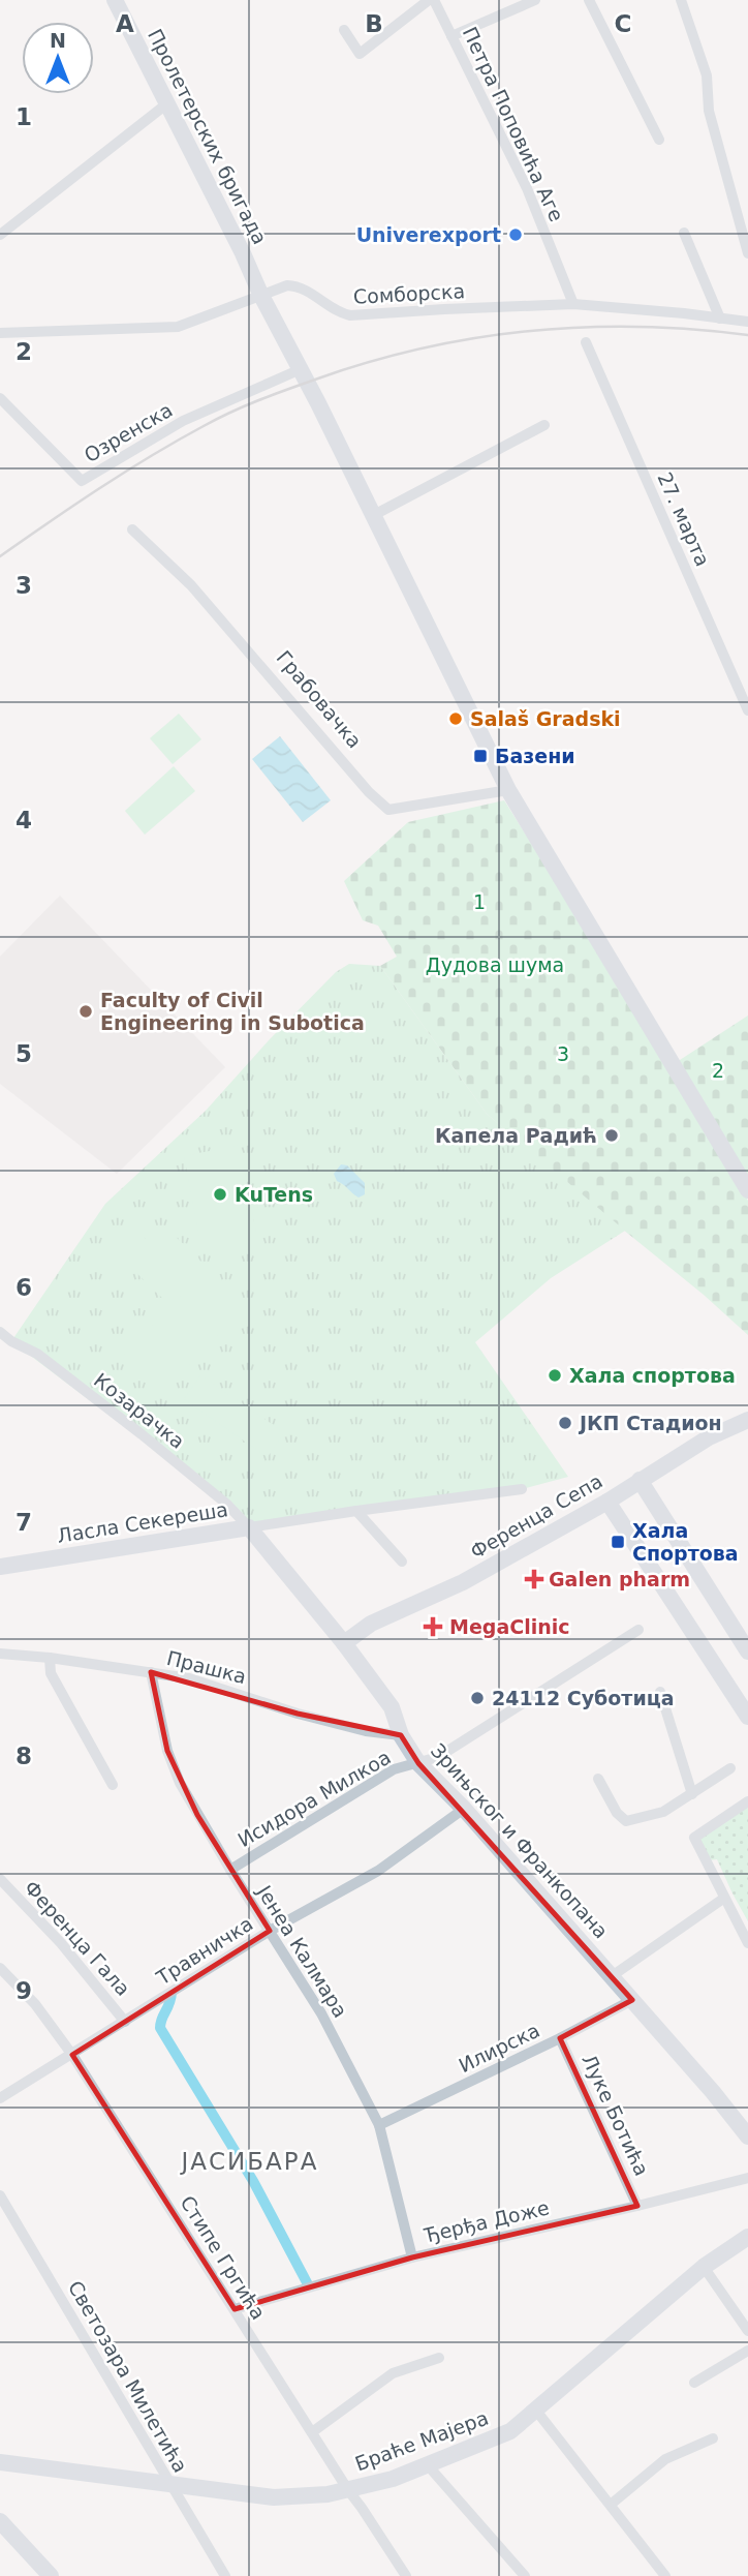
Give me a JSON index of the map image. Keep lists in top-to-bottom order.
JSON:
{
  "streets": {
    "street": [
      "Петра Поповића Аге",
      "Пролетерских бригада",
      "Сомборска",
      "Озренска",
      "27. марта",
      "Грабовачка",
      "Козарачка",
      "Ференца Сепа",
      "Ласла Секереша",
      "Прашка",
      "Исидора Милкоа",
      "Зрињског и Франкопана",
      "Ференца Гала",
      "Травничка",
      "Јенеа Калмара",
      "Илирска",
      "Луке Ботића",
      "Ђерђа Доже",
      "Стипе Гргића",
      "Светозара Милетића",
      "Браће Мајера"
    ]
  },
  "crossings": [
    ["Петра Поповића Аге", "Сомборска"],
    ["Пролетерских бригада", "Сомборска"],
    ["Козарачка", "Ференца Сепа"],
    ["Козарачка", "Ласла Секереша"],
    ["Козарачка", "Зрињског и Франкопана"],
    ["Ференца Сепа", "Ласла Секереша"],
    ["Ференца Сепа", "Зрињског и Франкопана"],
    ["Ласла Секереша", "Зрињског и Франкопана"],
    ["Прашка", "Зрињског и Франкопана"],
    ["Прашка", "Јенеа Калмара"],
    ["Исидора Милкоа", "Зрињског и Франкопана"],
    ["Исидора Милкоа", "Јенеа Калмара"],
    ["Зрињског и Франкопана", "Травничка"],
    ["Зрињског и Франкопана", "Илирска"],
    ["Ференца Гала", "Травничка"],
    ["Травничка", "Јенеа Калмара"],
    ["Травничка", "Стипе Гргића"],
    ["Јенеа Калмара", "Илирска"],
    ["Јенеа Калмара", "Ђерђа Доже"],
    ["Илирска", "Луке Ботића"],
    ["Луке Ботића", "Ђерђа Доже"],
    ["Ђерђа Доже", "Стипе Гргића"],
    ["Стипе Гргића", "Браће Мајера"],
    ["Светозара Милетића", "Браће Мајера"]
  ],
  "districts": ["ЈАСИБАРА"],
  "parks": [
    "1",
    "Дудова шума",
    "3",
    "2"
  ],
  "places": {
    "other": [
      "Univerexport",
      "Salaš Gradski",
      "Faculty of Civil Engineering in Subotica",
      "Капела Радић",
      "KuTens",
      "Хала спортова",
      "ЈКП Стадион",
      "24112 Суботица"
    ],
    "transit": ["Базени", "Хала Спортова"],
    "health": ["Galen pharm", "MegaClinic"]
  },
  "north": "top",
  "grid": {
    "columns": ["A", "B", "C"],
    "rows": [
      "1",
      "2",
      "3",
      "4",
      "5",
      "6",
      "7",
      "8",
      "9"
    ]
  }
}
